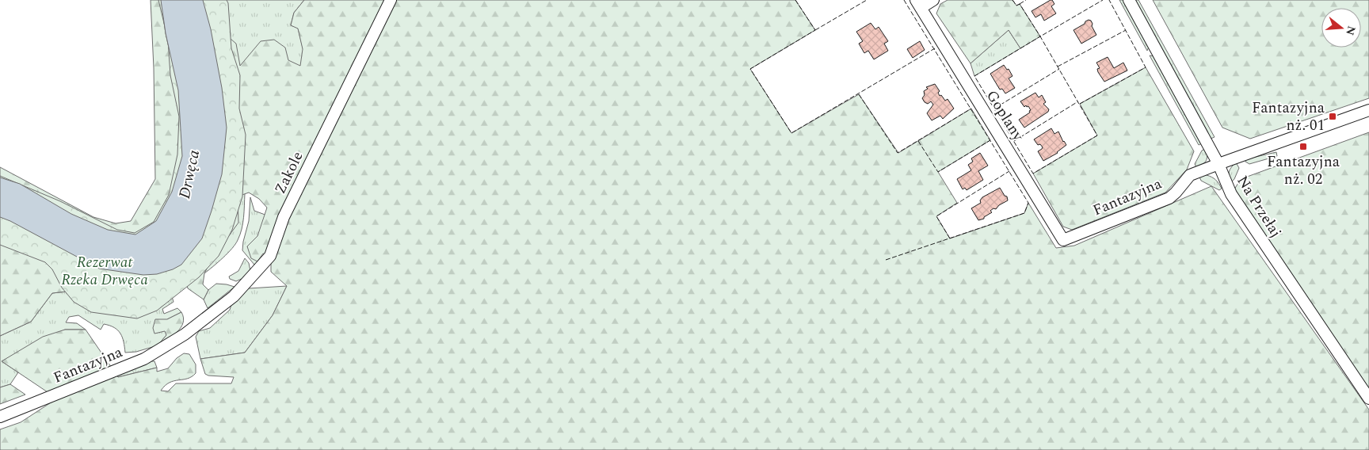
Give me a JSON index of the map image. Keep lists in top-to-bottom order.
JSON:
{
  "streets": {
    "street": [
      "Goplany",
      "Zakole",
      "Fantazyjna",
      "Na Przełaj"
    ]
  },
  "crossings": [
    ["Goplany", "Fantazyjna"],
    ["Zakole", "Fantazyjna"],
    ["Fantazyjna", "Na Przełaj"]
  ],
  "water": ["Drwęca"],
  "parks": ["Rezerwat Rzeka Drwęca"],
  "places": {
    "transit": ["Fantazyjna nż. 01", "Fantazyjna nż. 02"]
  },
  "north": "right"
}
